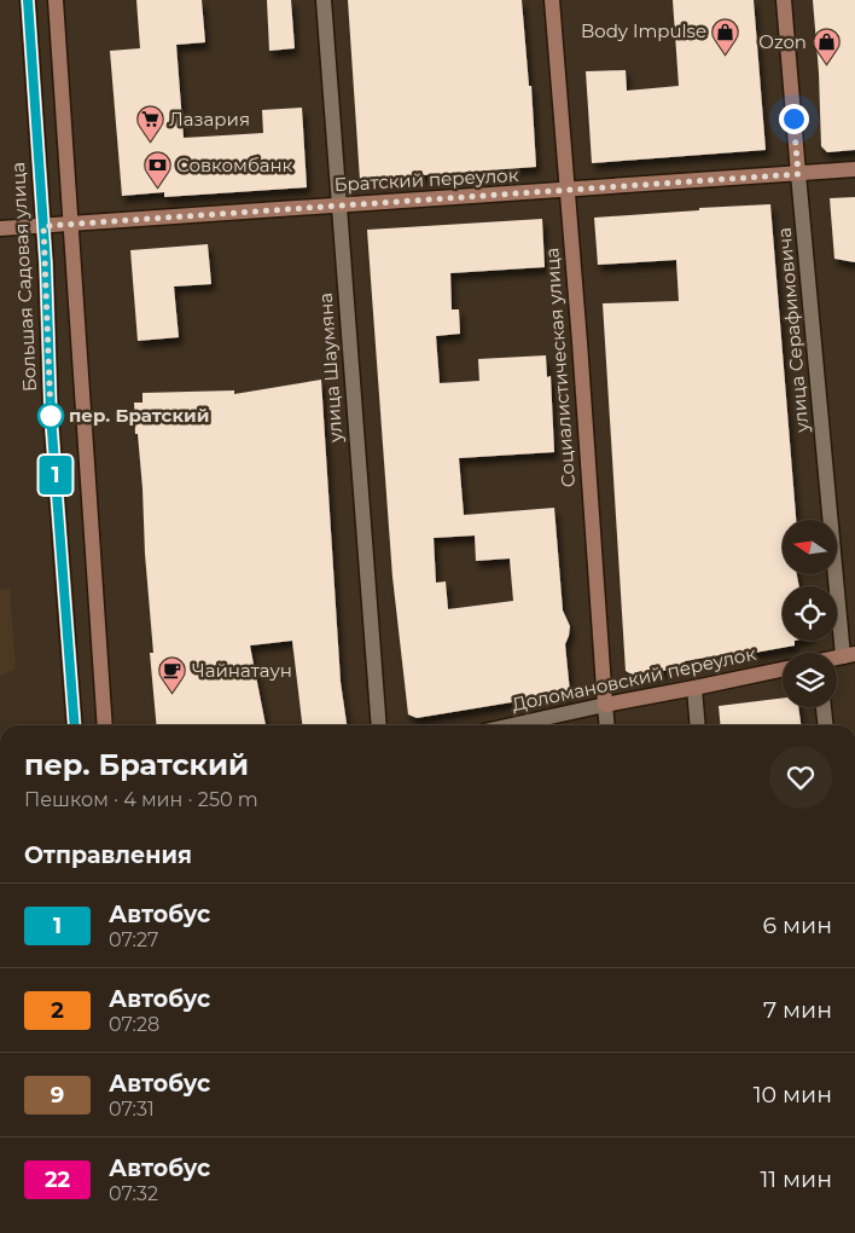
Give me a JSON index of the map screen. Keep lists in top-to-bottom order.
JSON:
{
  "streets": {
    "main road": [
      "Братский переулок",
      "Большая Садовая улица",
      "улица Серафимовича",
      "Социалистическая улица",
      "Доломановский переулок"
    ],
    "street": ["улица Шаумяна"]
  },
  "crossings": [
    ["Братский переулок", "Большая Садовая улица"],
    ["Братский переулок", "улица Серафимовича"],
    ["Братский переулок", "улица Шаумяна"],
    ["Братский переулок", "Социалистическая улица"],
    ["Социалистическая улица", "Доломановский переулок"]
  ],
  "places": {
    "shop": ["Body Impulse", "Ozon"],
    "supermarket": ["Лазария"],
    "bank": ["Совкомбанк"],
    "other": ["пер. Братский"],
    "cafe": ["Чайнатаун"]
  },
  "lines": ["bus line 1"],
  "north": "left",
  "page": {
    "on_map": "1",
    "heading": [
      ["пер. Братский", "Пешком · 4 мин · 250 m"],
      "Отправления"
    ],
    "list": [
      {
        "mark": "1",
        "name": "Автобус",
        "note": "07:27",
        "value": "6 мин"
      },
      {
        "mark": "2",
        "name": "Автобус",
        "note": "07:28",
        "value": "7 мин"
      },
      {
        "mark": "9",
        "name": "Автобус",
        "note": "07:31",
        "value": "10 мин"
      },
      {
        "mark": "22",
        "name": "Автобус",
        "note": "07:32",
        "value": "11 мин"
      }
    ]
  }
}
